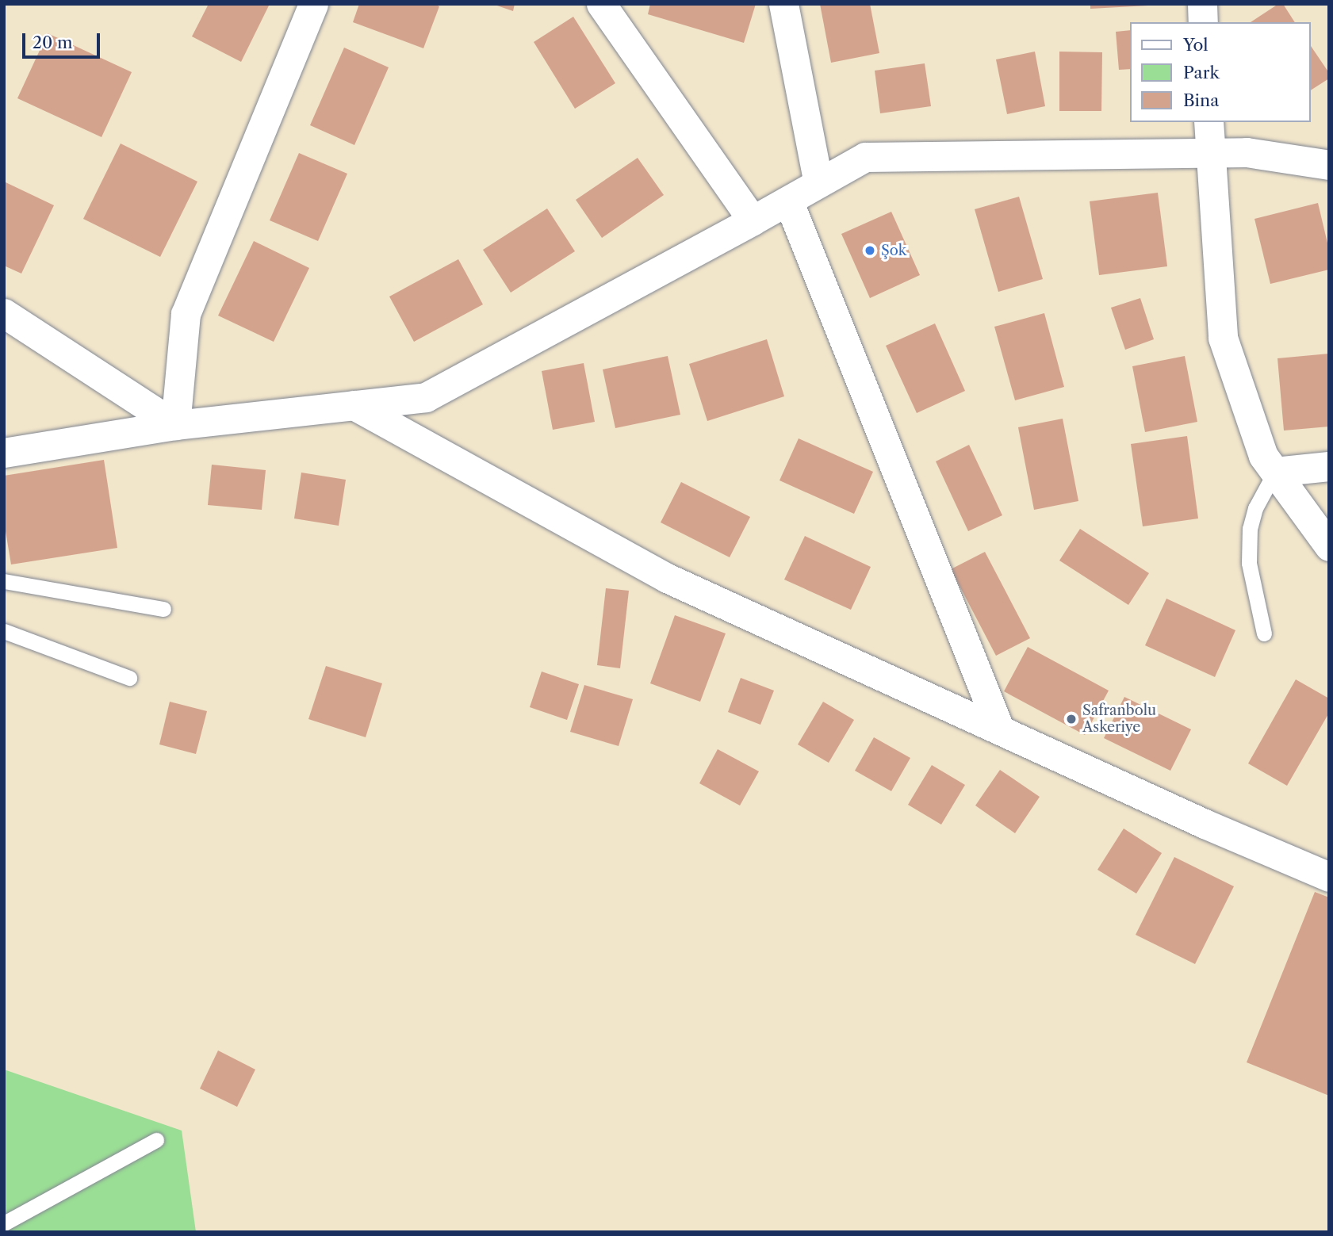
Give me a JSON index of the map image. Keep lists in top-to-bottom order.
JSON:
{
  "places": ["Şok", "Safranbolu Askeriye"],
  "legend": ["Yol", "Park", "Bina"],
  "scale_bar": "20 m"
}
